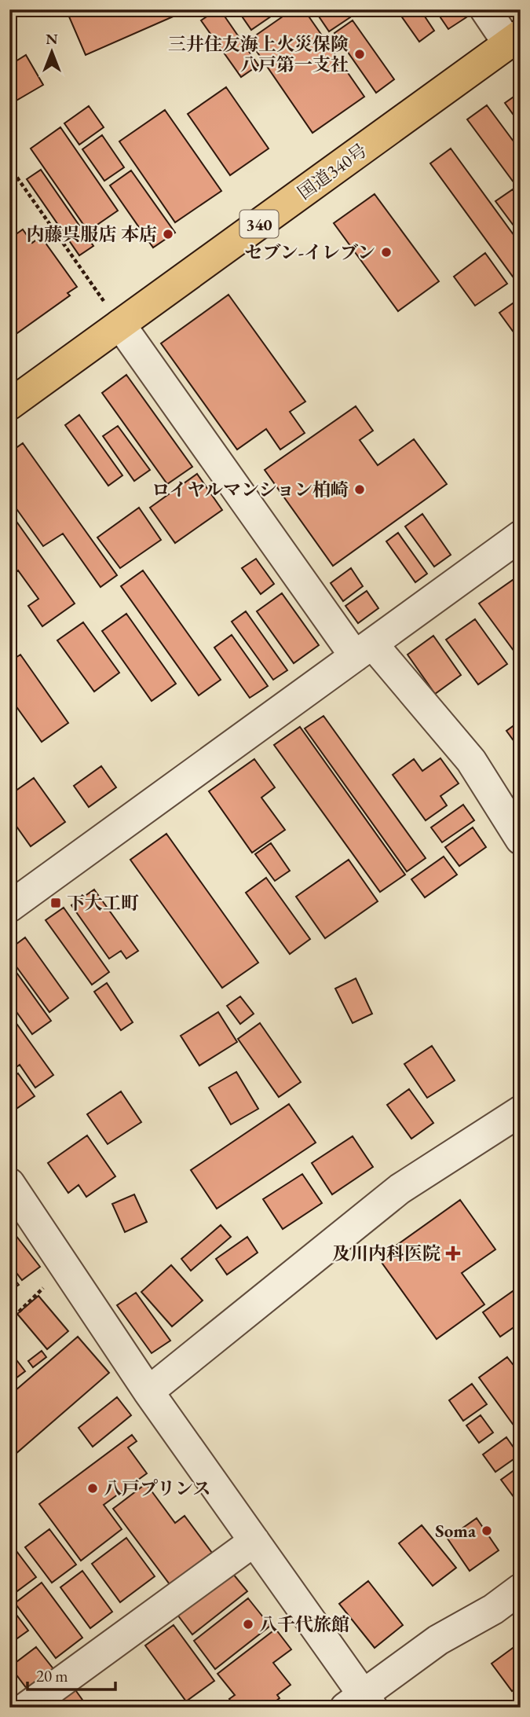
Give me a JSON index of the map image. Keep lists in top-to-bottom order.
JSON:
{
  "streets": {
    "highway": ["国道340号", "340"]
  },
  "places": {
    "other": [
      "三井住友海上火災保険 八戸第一支社",
      "内藤呉服店 本店",
      "セブン-イレブン",
      "ロイヤルマンション柏崎",
      "八戸プリンス",
      "Soma",
      "八千代旅館"
    ],
    "transit": ["下大工町"],
    "health": ["及川内科医院"]
  },
  "scale_bar": "20 m",
  "north": "top"
}
